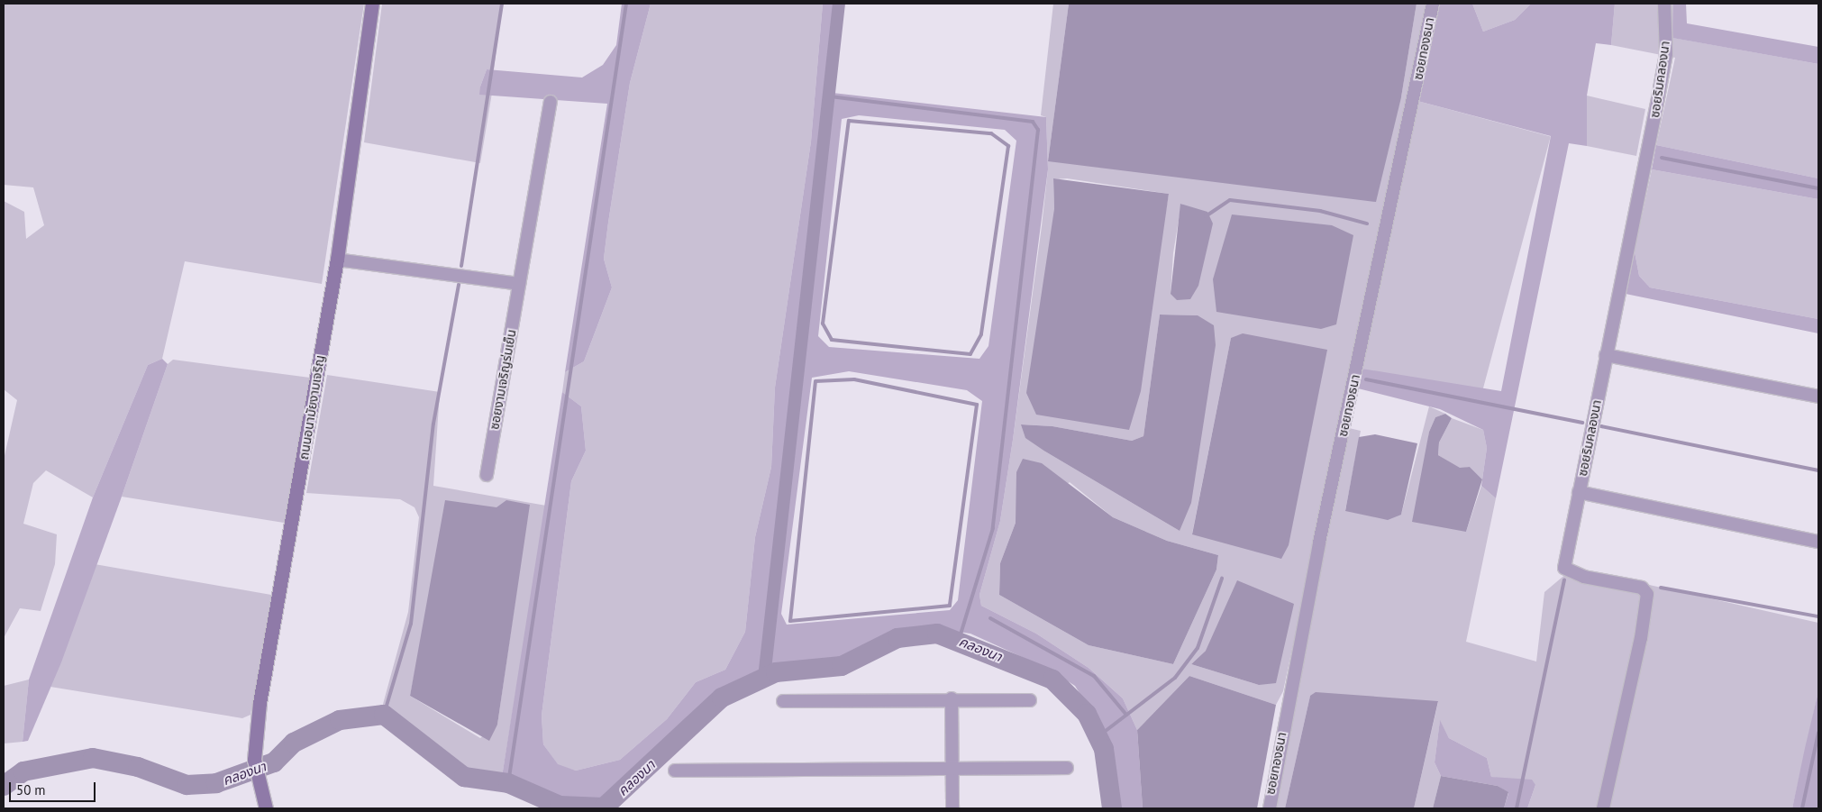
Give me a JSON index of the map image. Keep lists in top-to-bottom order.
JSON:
{
  "streets": {
    "street": [
      "ซอยทองธนา",
      "ซอยริมคลองนา",
      "ซอยงามเจริญร่มเย็น",
      "ถนนอนามัยงามเจริญ"
    ]
  },
  "water": ["คลองนา"],
  "scale_bar": "50 m"
}
